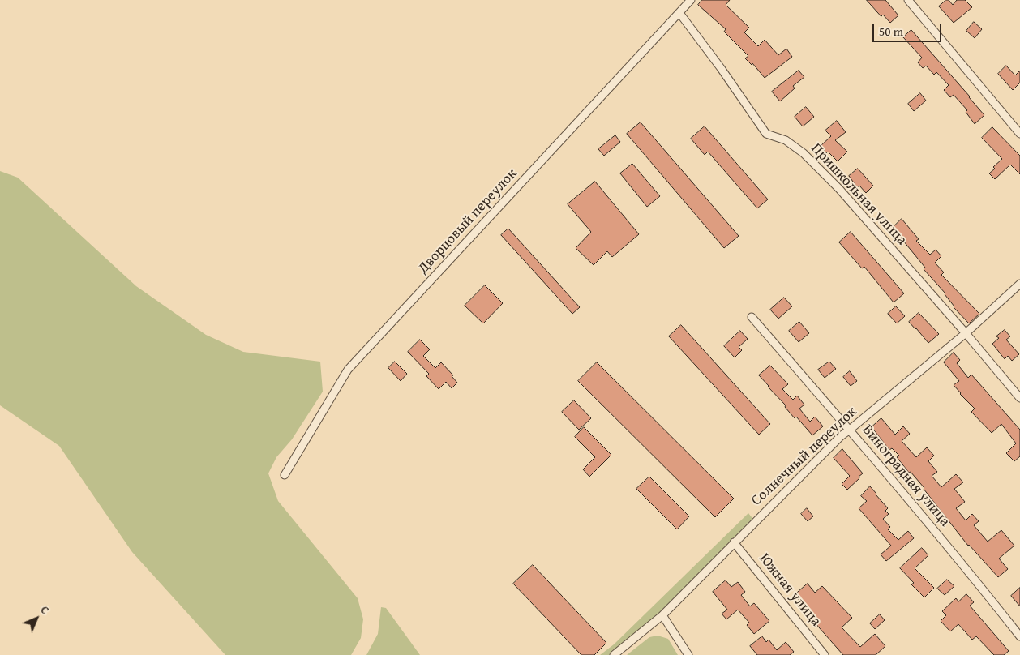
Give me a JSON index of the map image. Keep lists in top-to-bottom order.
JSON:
{
  "streets": {
    "street": [
      "Пришкольная улица",
      "Дворцовый переулок",
      "Солнечный переулок",
      "Виноградная улица",
      "Южная улица"
    ]
  },
  "crossings": [
    ["Пришкольная улица", "Дворцовый переулок"],
    ["Пришкольная улица", "Солнечный переулок"],
    ["Солнечный переулок", "Виноградная улица"],
    ["Солнечный переулок", "Южная улица"]
  ],
  "scale_bar": "50 m",
  "north": "top right"
}
